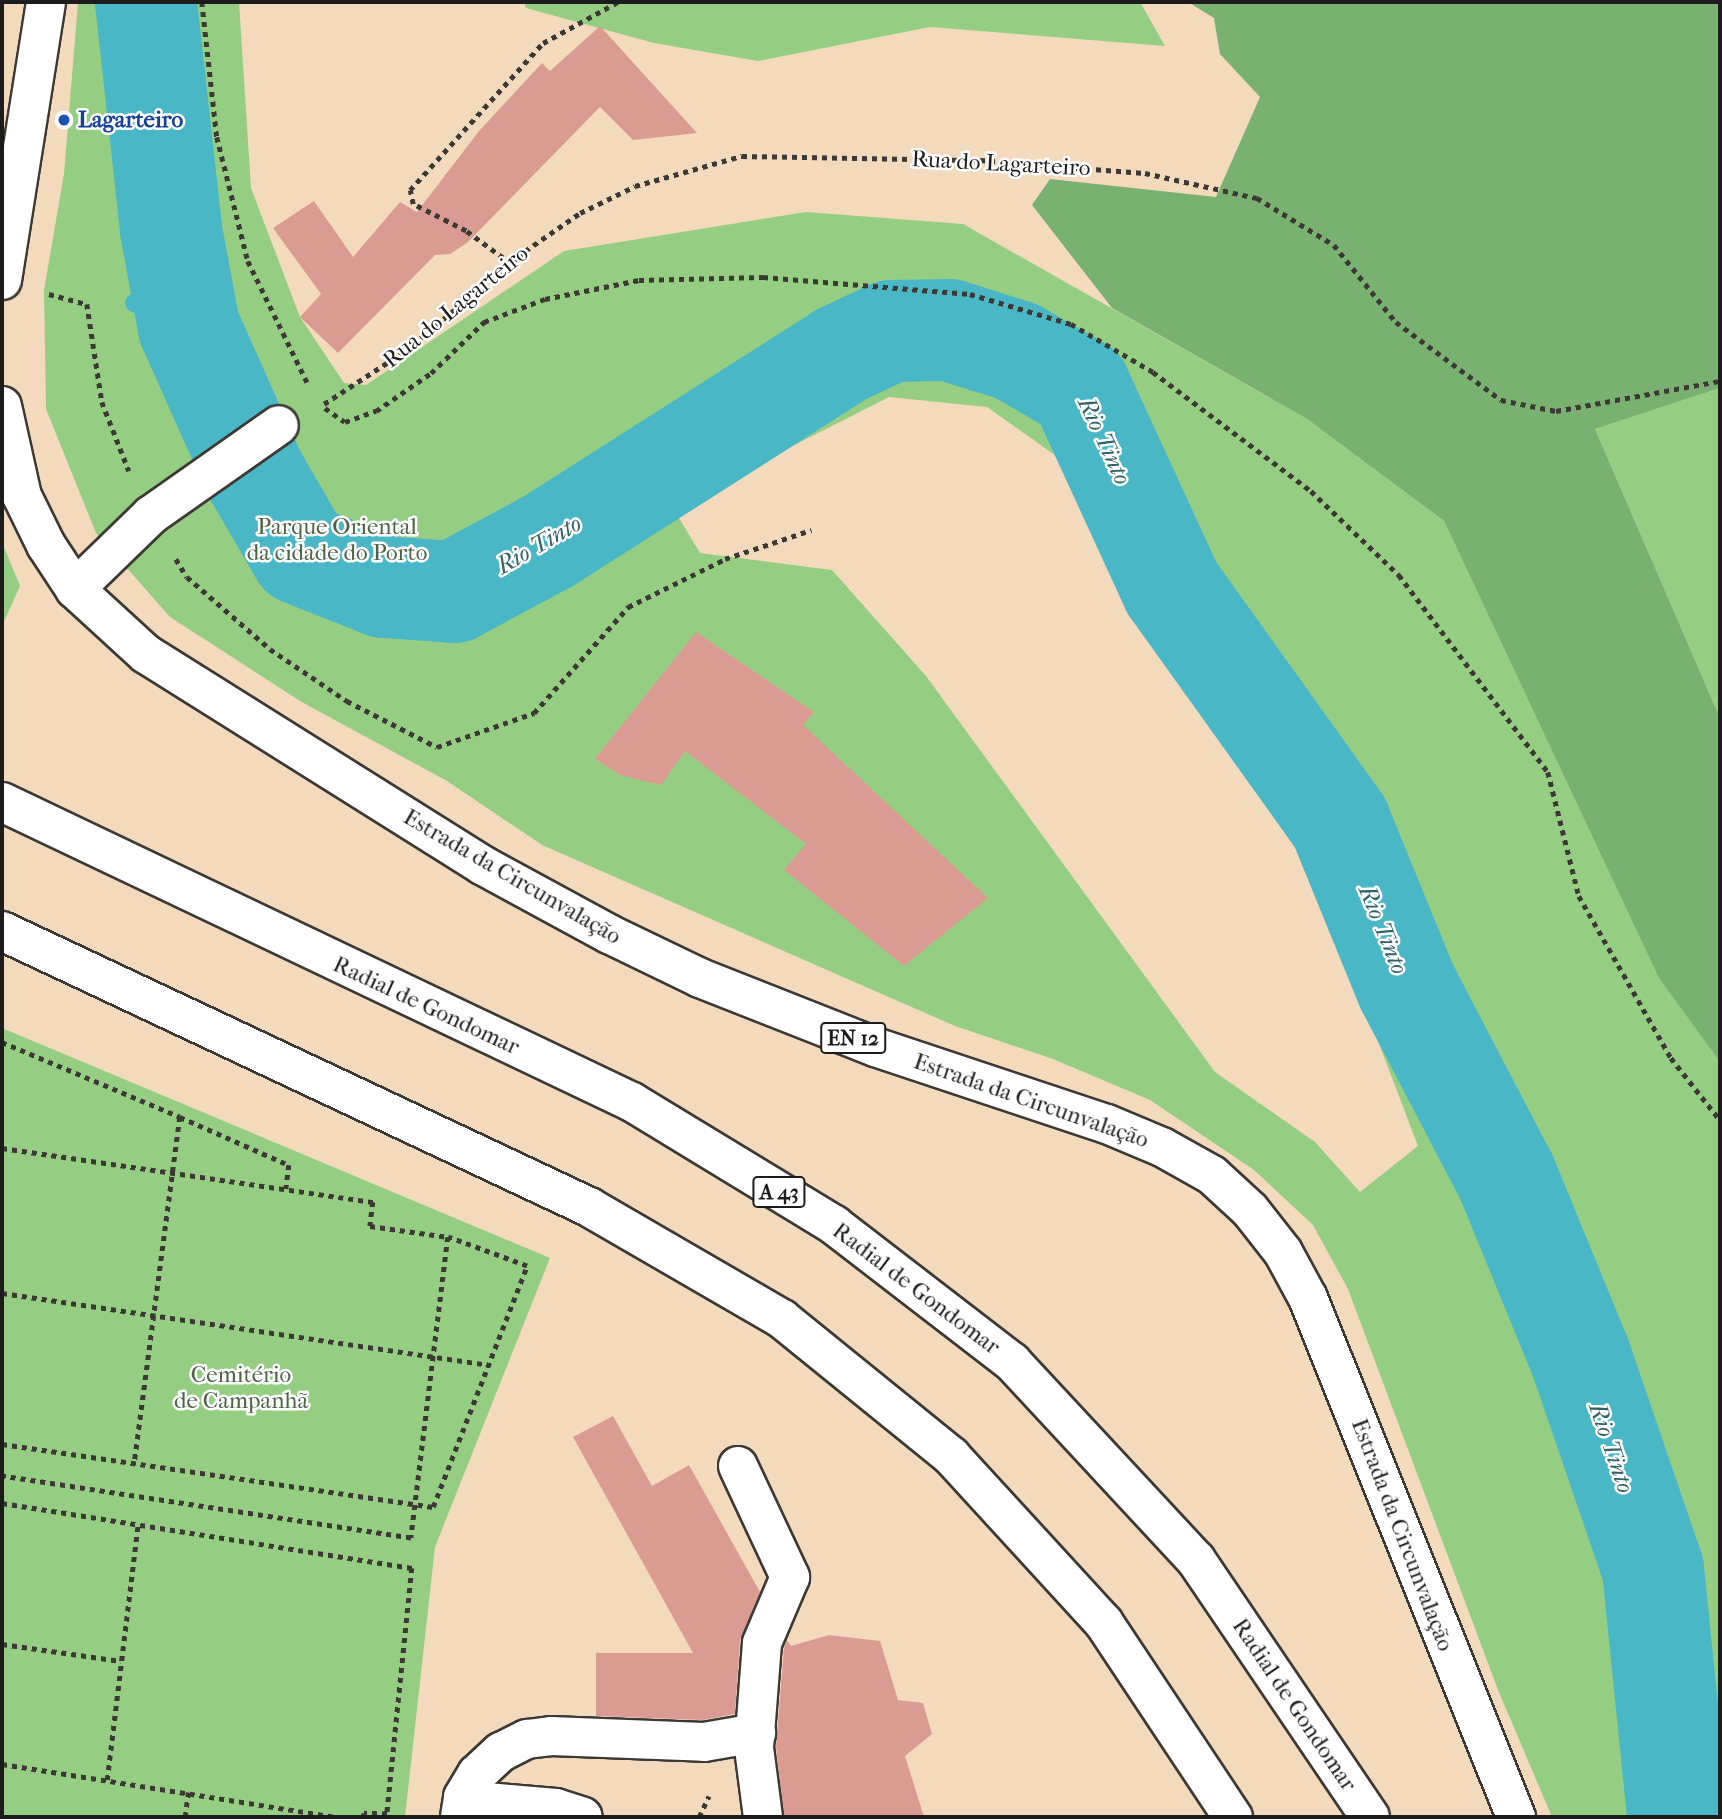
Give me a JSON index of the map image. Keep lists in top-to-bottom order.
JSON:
{
  "streets": {
    "main road": [
      "Estrada da Circunvalação",
      "Radial de Gondomar",
      "EN 12",
      "A 43"
    ],
    "path": ["Rua do Lagarteiro"]
  },
  "water": ["Rio Tinto"],
  "parks": ["Parque Oriental da cidade do Porto", "Cemitério de Campanhã"],
  "places": ["Lagarteiro"]
}
